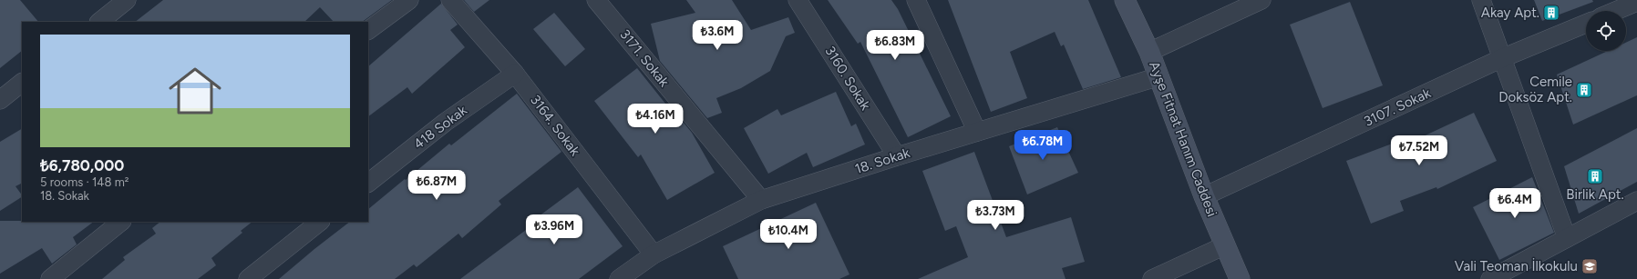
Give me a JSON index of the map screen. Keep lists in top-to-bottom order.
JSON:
{
  "streets": {
    "street": [
      "3171. Sokak",
      "3160. Sokak",
      "3107. Sokak",
      "3164. Sokak",
      "418 Sokak",
      "Ayşe Fitnat Hanım Caddesi",
      "18. Sokak"
    ]
  },
  "crossings": [
    ["3171. Sokak", "18. Sokak"],
    ["3160. Sokak", "18. Sokak"],
    ["3107. Sokak", "Ayşe Fitnat Hanım Caddesi"],
    ["3164. Sokak", "418 Sokak"],
    ["3164. Sokak", "18. Sokak"],
    ["Ayşe Fitnat Hanım Caddesi", "18. Sokak"]
  ],
  "places": {
    "building": ["Akay Apt.", "Cemile Doksöz Apt.", "Birlik Apt."],
    "school or university": ["Vali Teoman İlkokulu"]
  },
  "page": {
    "price": [
      "₺3.6M",
      "₺6.83M",
      "₺4.16M",
      "₺6.78M",
      "₺7.52M",
      "₺6.87M",
      "₺6.4M",
      "₺3.73M",
      "₺3.96M",
      "₺10.4M"
    ],
    "list": [
      {
        "name": "₺6,780,000",
        "note": "5 rooms · 148 m² · 18. Sokak"
      }
    ]
  }
}
